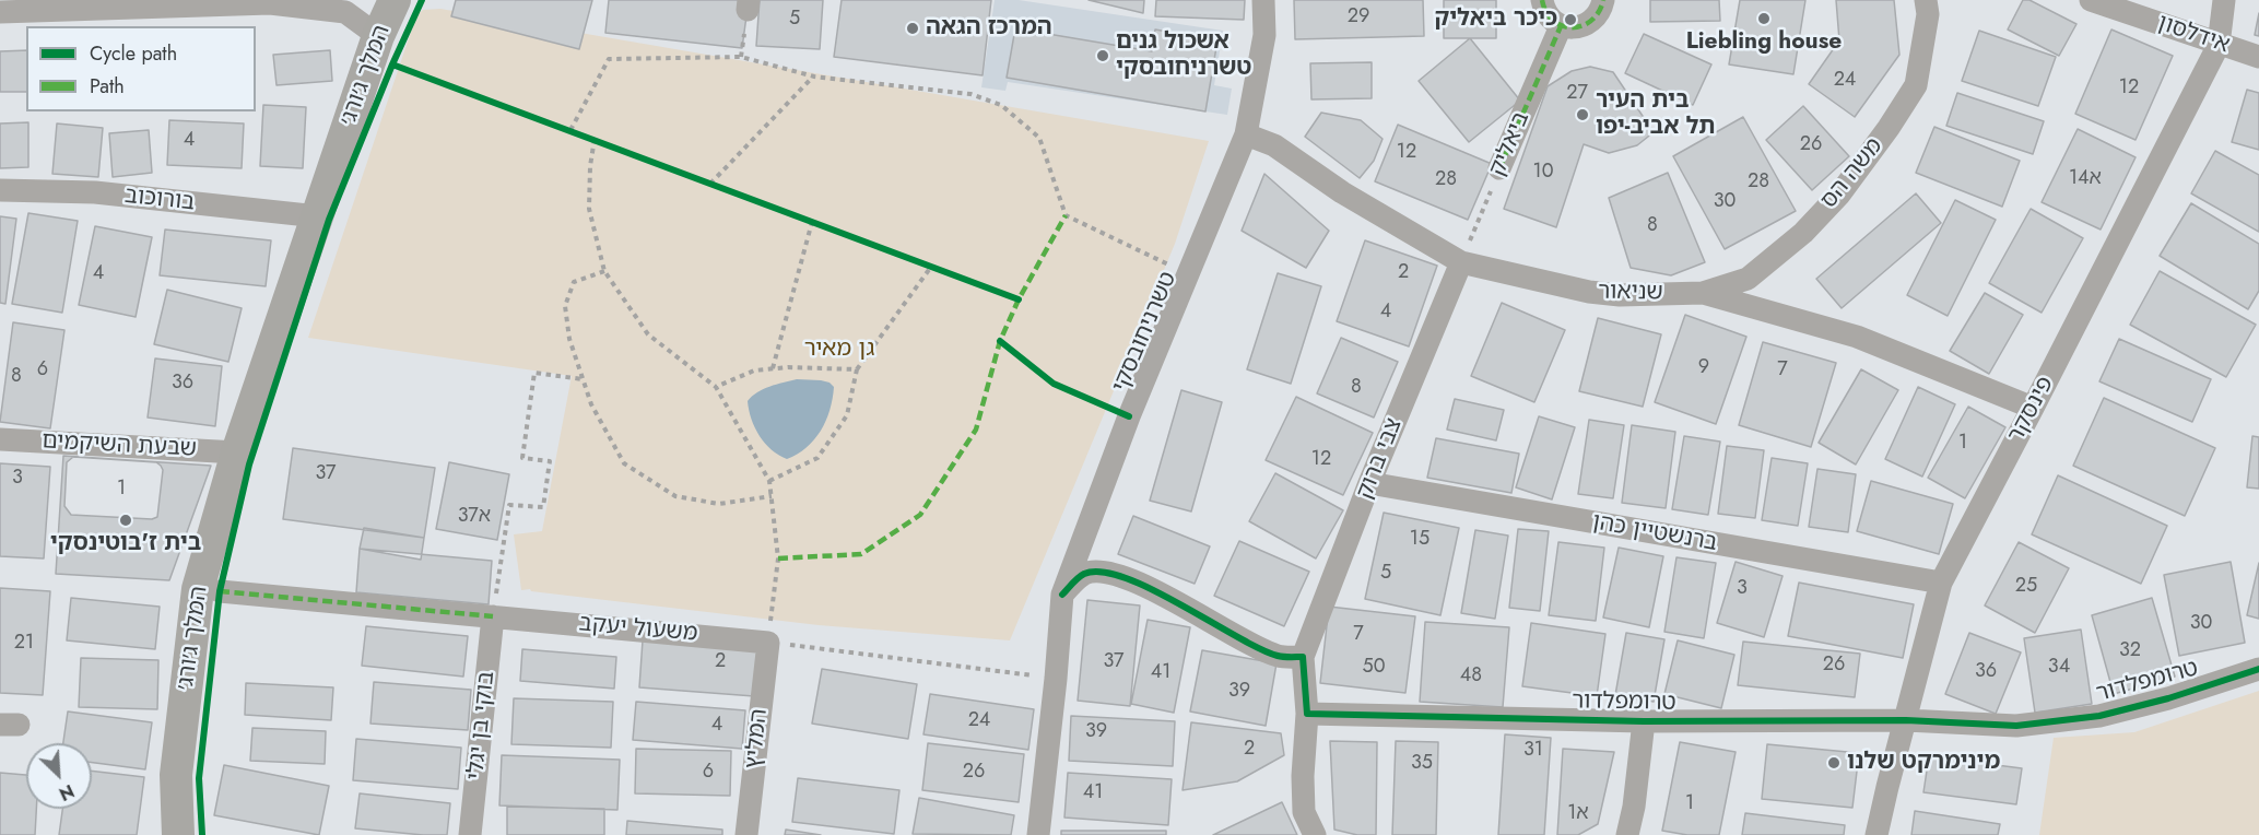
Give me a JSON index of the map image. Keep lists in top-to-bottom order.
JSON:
{
  "streets": {
    "street": [
      "אידלסון",
      "המלך ג׳ורג׳",
      "ביאליק",
      "משה הס",
      "בורוכוב",
      "שניאור",
      "טשרניחובסקי",
      "פינסקר",
      "שבעת השיקמים",
      "צבי ברוק",
      "ברנשטיין כהן",
      "משעול יעקב",
      "טרומפלדור",
      "בוקי בן יגלי",
      "המליץ"
    ]
  },
  "crossings": [
    ["אידלסון", "פינסקר"],
    ["המלך ג׳ורג׳", "בורוכוב"],
    ["המלך ג׳ורג׳", "שבעת השיקמים"],
    ["ביאליק", "שניאור"],
    ["ביאליק", "צבי ברוק"],
    ["משה הס", "שניאור"],
    ["שניאור", "טשרניחובסקי"],
    ["שניאור", "פינסקר"],
    ["שניאור", "צבי ברוק"],
    ["פינסקר", "ברנשטיין כהן"],
    ["פינסקר", "טרומפלדור"],
    ["צבי ברוק", "ברנשטיין כהן"],
    ["משעול יעקב", "בוקי בן יגלי"],
    ["משעול יעקב", "המליץ"]
  ],
  "parks": ["גן מאיר"],
  "places": [
    "Liebling house",
    "כיכר ביאליק",
    "המרכז הגאה",
    "אשכול גנים טשרניחובסקי",
    "בית העיר תל אביב-יפו",
    "בית ז'בוטינסקי",
    "מינימרקט שלנו"
  ],
  "house_numbers": [
    "29",
    "5",
    "24",
    "12",
    "27",
    "4",
    "26",
    "12",
    "10",
    "14א",
    "28",
    "28",
    "30",
    "8",
    "2",
    "4",
    "4",
    "9",
    "6",
    "7",
    "8",
    "36",
    "8",
    "1",
    "12",
    "37",
    "3",
    "1",
    "37א",
    "15",
    "5",
    "25",
    "3",
    "30",
    "7",
    "21",
    "32",
    "2",
    "37",
    "26",
    "50",
    "34",
    "36",
    "41",
    "48",
    "39",
    "24",
    "4",
    "39",
    "2",
    "31",
    "35",
    "6",
    "26",
    "41",
    "1",
    "1א"
  ],
  "legend": ["Cycle path", "Path"],
  "north": "bottom right"
}
